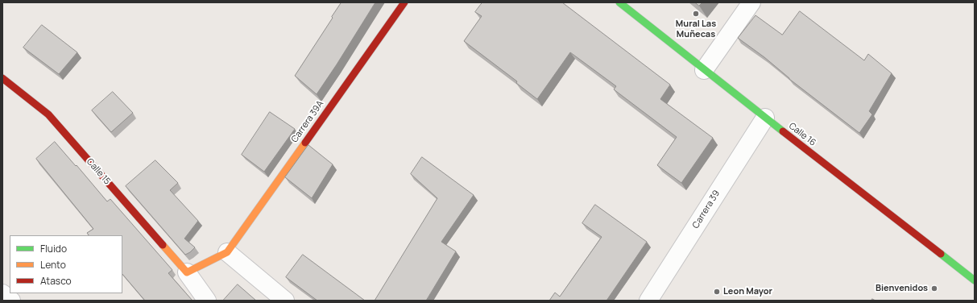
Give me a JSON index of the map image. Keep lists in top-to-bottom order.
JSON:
{
  "streets": {
    "main road": ["Carrera 39A", "Calle 16", "Calle 15"],
    "street": ["Carrera 39"]
  },
  "crossings": [
    ["Calle 16", "Carrera 39"]
  ],
  "places": ["Mural Las Muñecas", "Bienvenidos", "Leon Mayor"],
  "legend": ["Fluido", "Lento", "Atasco"]
}
